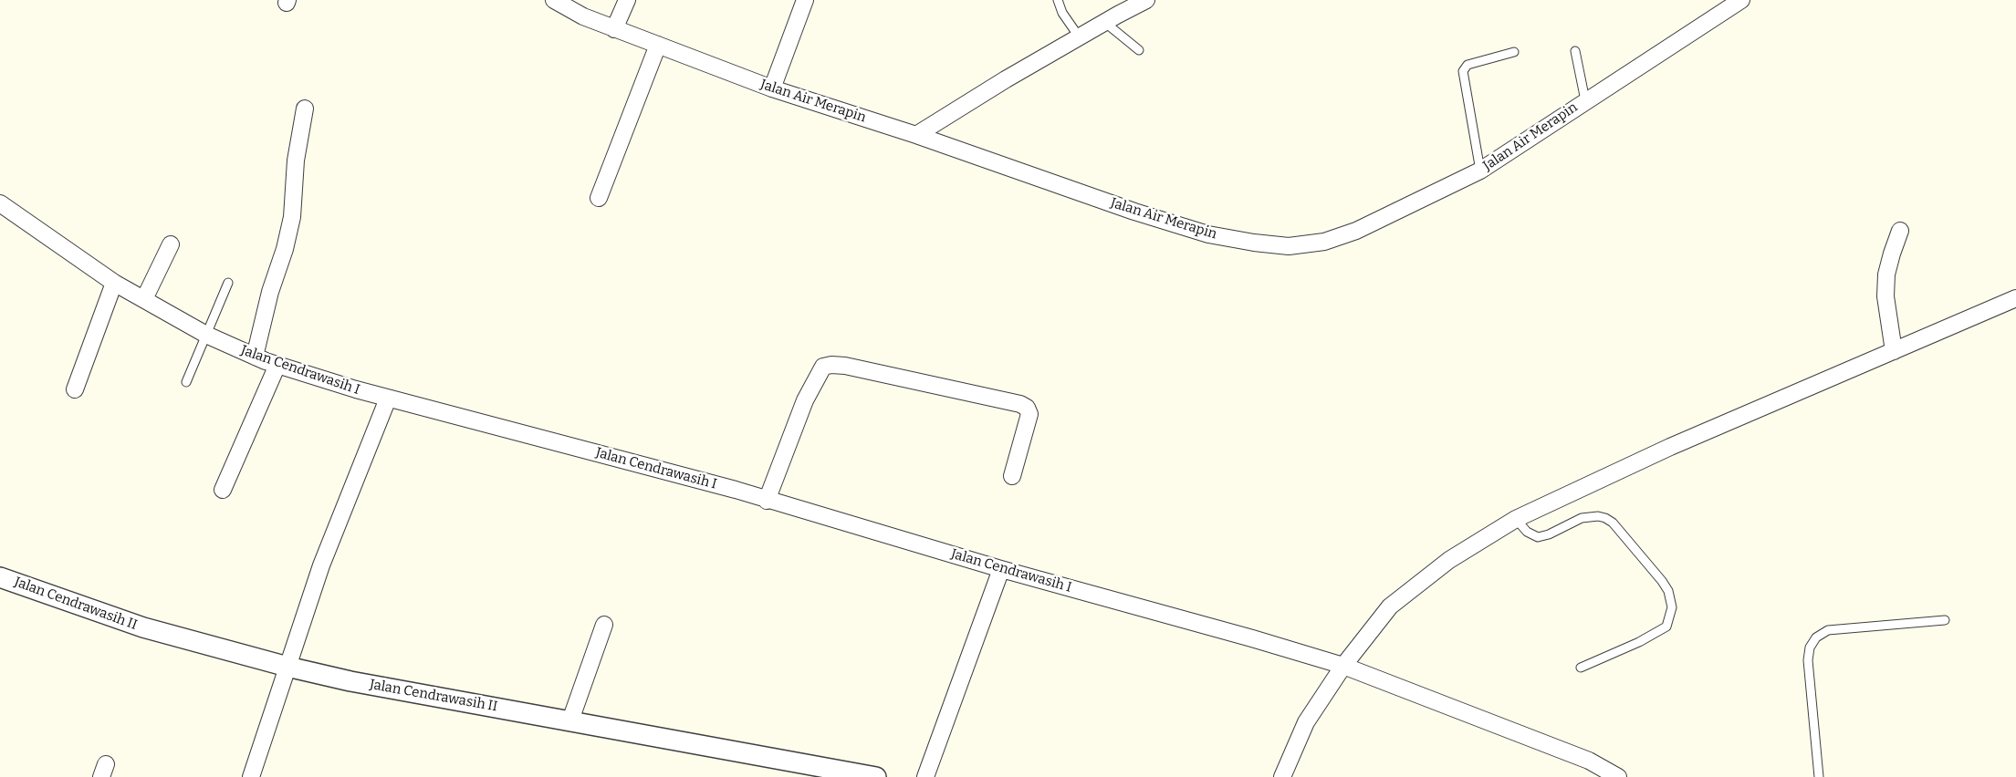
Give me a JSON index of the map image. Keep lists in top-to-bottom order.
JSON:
{
  "streets": {
    "street": ["Jalan Air Merapin", "Jalan Cendrawasih I", "Jalan Cendrawasih II"]
  }
}
